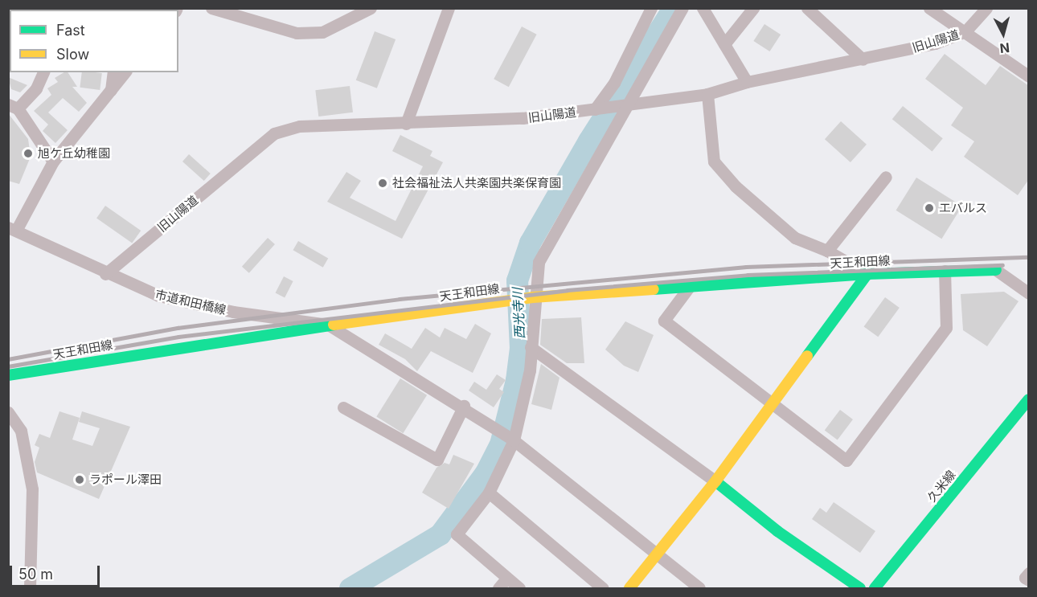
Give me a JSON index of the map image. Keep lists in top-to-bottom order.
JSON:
{
  "streets": {
    "street": [
      "旧山陽道",
      "天王和田線",
      "市道和田橋線",
      "久米線"
    ]
  },
  "crossings": [
    ["旧山陽道", "市道和田橋線"],
    ["天王和田線", "市道和田橋線"]
  ],
  "water": ["西光寺川"],
  "places": [
    "旭ケ丘幼稚園",
    "社会福祉法人共楽園共楽保育園",
    "エバルス",
    "ラポール澤田"
  ],
  "legend": ["Fast", "Slow"],
  "scale_bar": "50 m",
  "north": "bottom"
}
